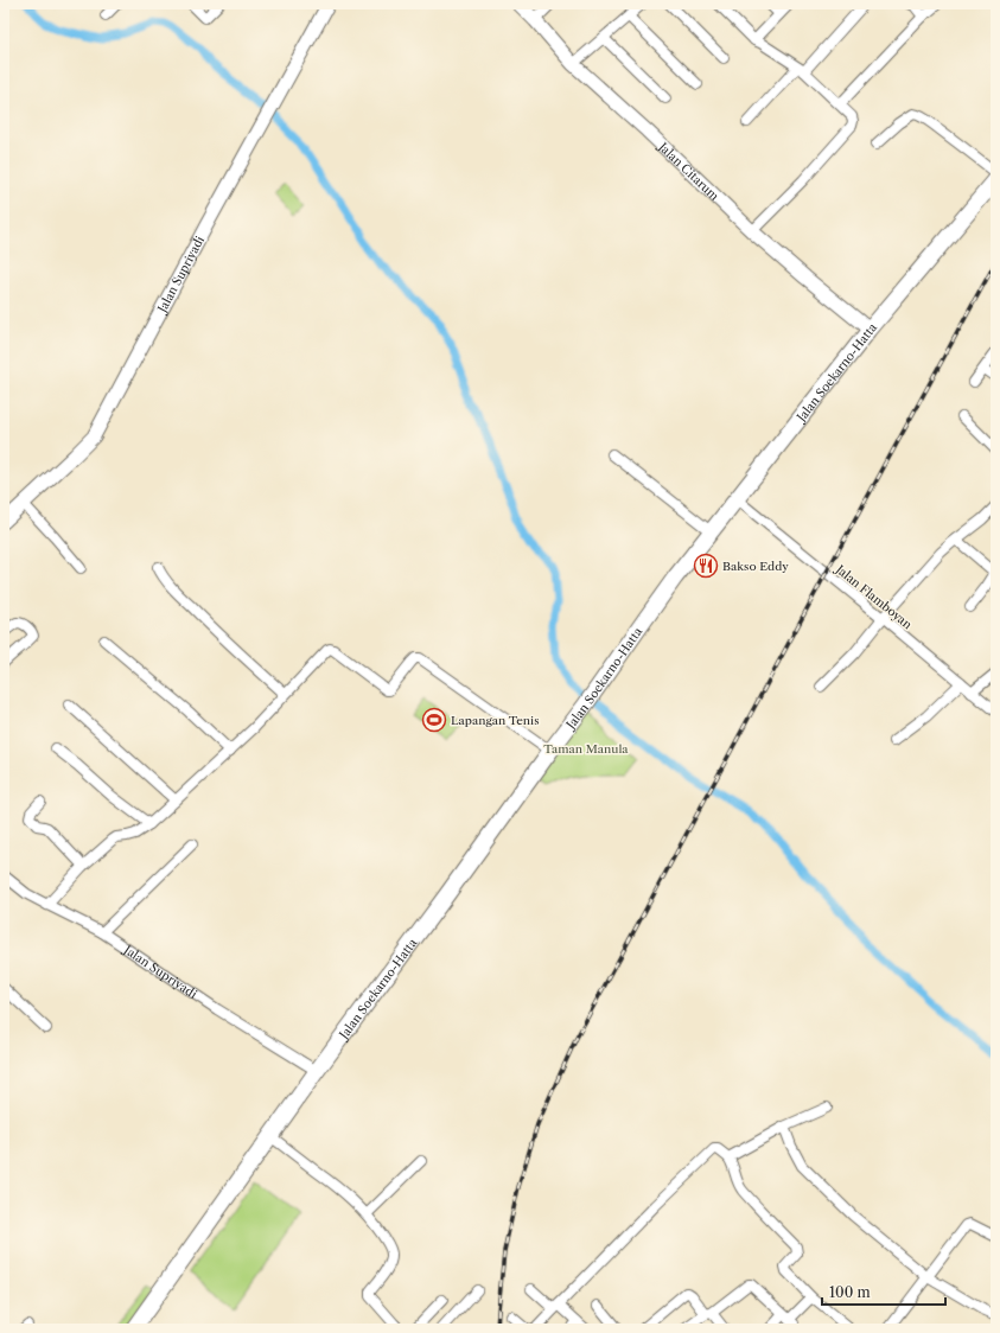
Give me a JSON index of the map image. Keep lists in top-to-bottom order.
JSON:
{
  "streets": {
    "main road": ["Jalan Citarum", "Jalan Supriyadi", "Jalan Soekarno-Hatta"],
    "street": ["Jalan Flamboyan"]
  },
  "crossings": [
    ["Jalan Citarum", "Jalan Soekarno-Hatta"],
    ["Jalan Supriyadi", "Jalan Soekarno-Hatta"],
    ["Jalan Soekarno-Hatta", "Jalan Flamboyan"]
  ],
  "parks": ["Taman Manula"],
  "places": {
    "restaurant": ["Bakso Eddy"],
    "sports": ["Lapangan Tenis"]
  },
  "scale_bar": "100 m"
}
